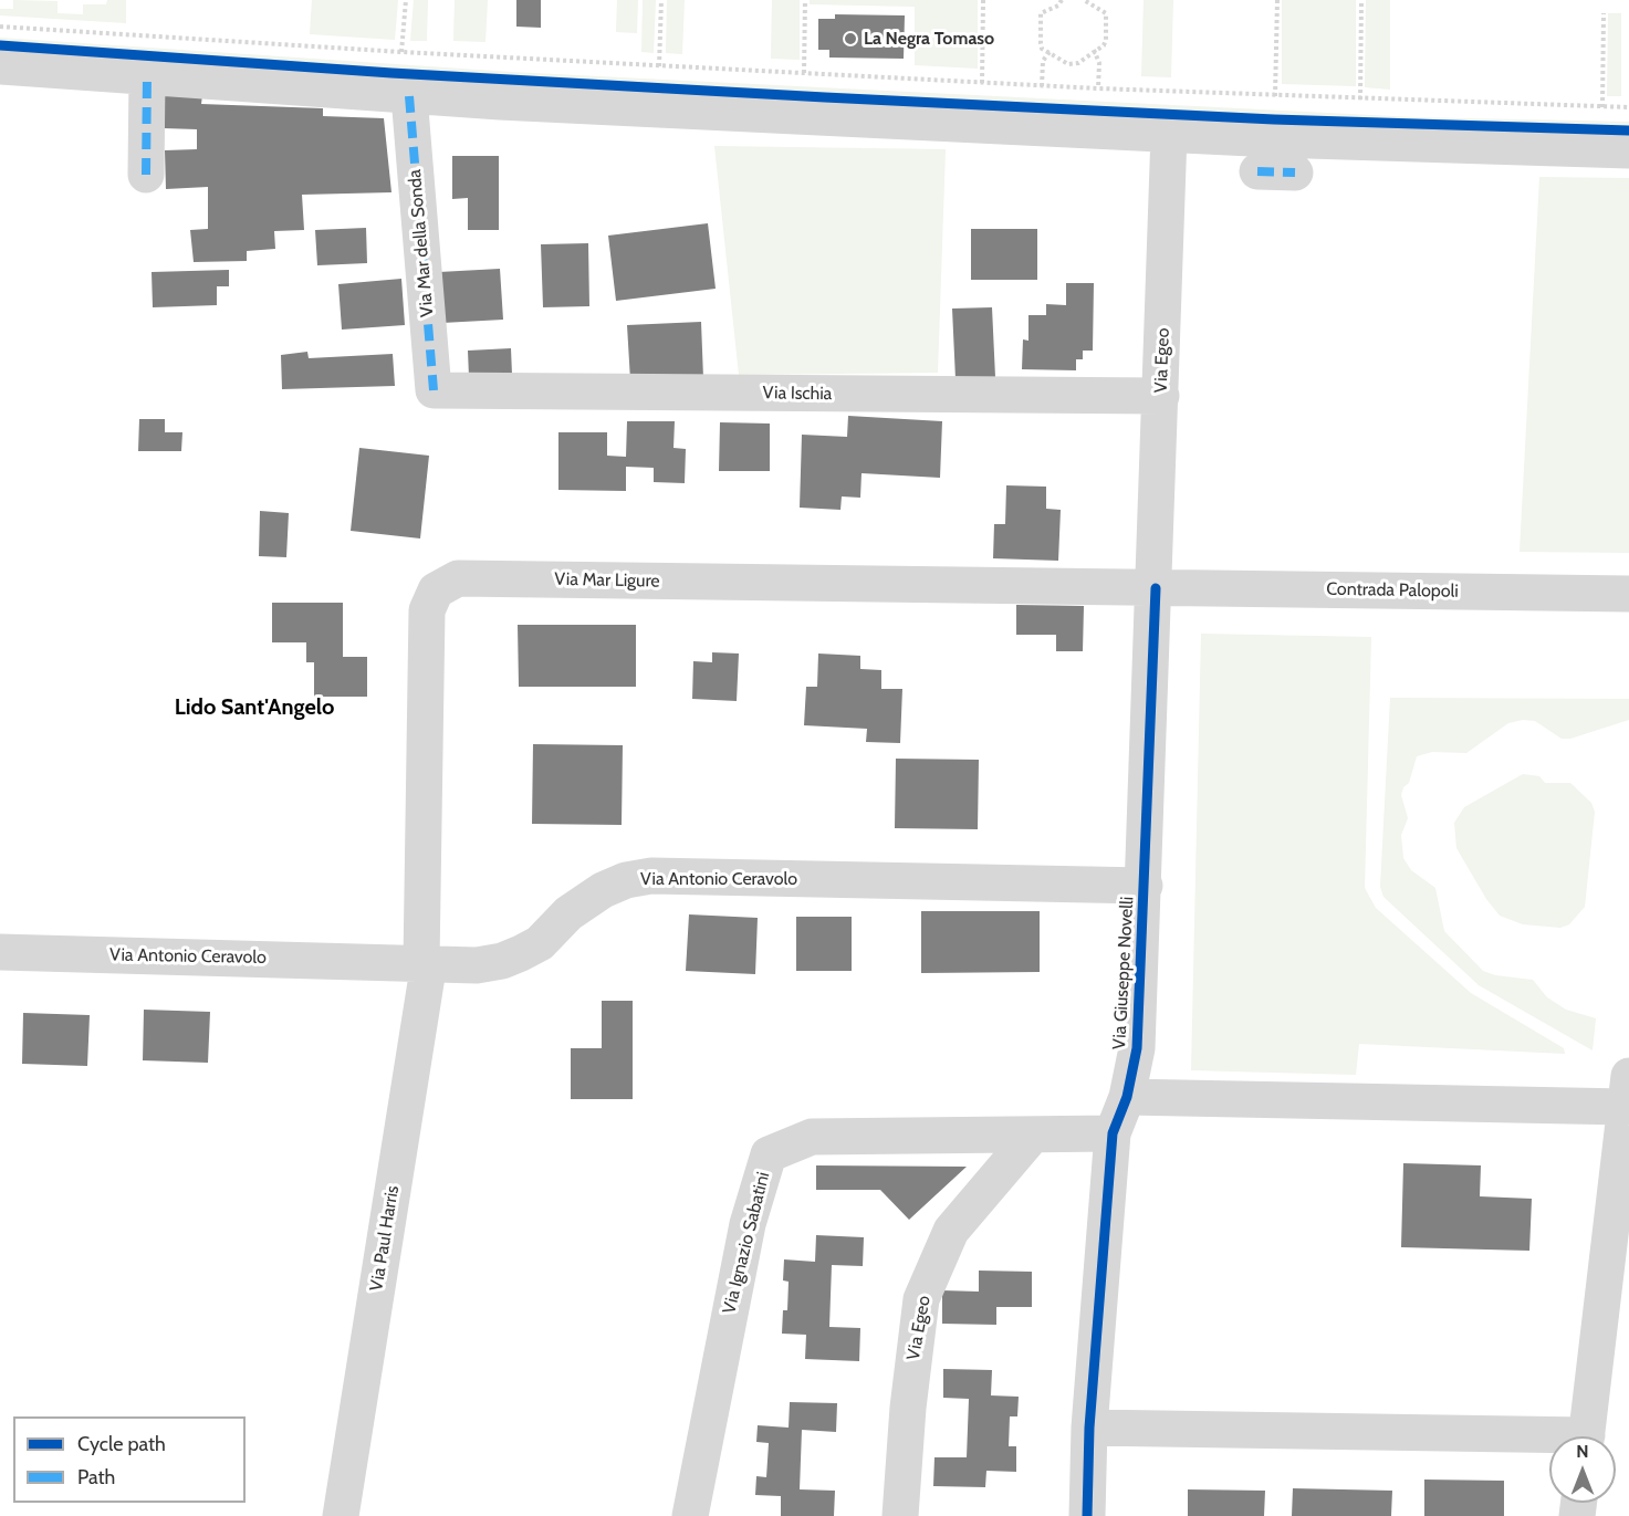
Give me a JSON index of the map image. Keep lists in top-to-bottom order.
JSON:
{
  "streets": {
    "street": [
      "Via Mar della Sonda",
      "Via Egeo",
      "Via Ischia",
      "Via Mar Ligure",
      "Contrada Palopoli",
      "Via Antonio Ceravolo",
      "Via Giuseppe Novelli",
      "Via Paul Harris",
      "Via Ignazio Sabatini"
    ]
  },
  "crossings": [
    ["Via Mar della Sonda", "Via Ischia"],
    ["Via Egeo", "Via Ischia"],
    ["Via Egeo", "Via Mar Ligure"],
    ["Via Egeo", "Contrada Palopoli"],
    ["Via Egeo", "Via Giuseppe Novelli"],
    ["Via Egeo", "Via Ignazio Sabatini"],
    ["Via Mar Ligure", "Contrada Palopoli"],
    ["Via Mar Ligure", "Via Antonio Ceravolo"],
    ["Via Mar Ligure", "Via Giuseppe Novelli"],
    ["Via Mar Ligure", "Via Paul Harris"],
    ["Contrada Palopoli", "Via Giuseppe Novelli"],
    ["Via Antonio Ceravolo", "Via Giuseppe Novelli"],
    ["Via Antonio Ceravolo", "Via Paul Harris"],
    ["Via Giuseppe Novelli", "Via Ignazio Sabatini"]
  ],
  "districts": ["Lido Sant'Angelo"],
  "places": ["La Negra Tomaso"],
  "legend": ["Cycle path", "Path"],
  "north": "top"
}
